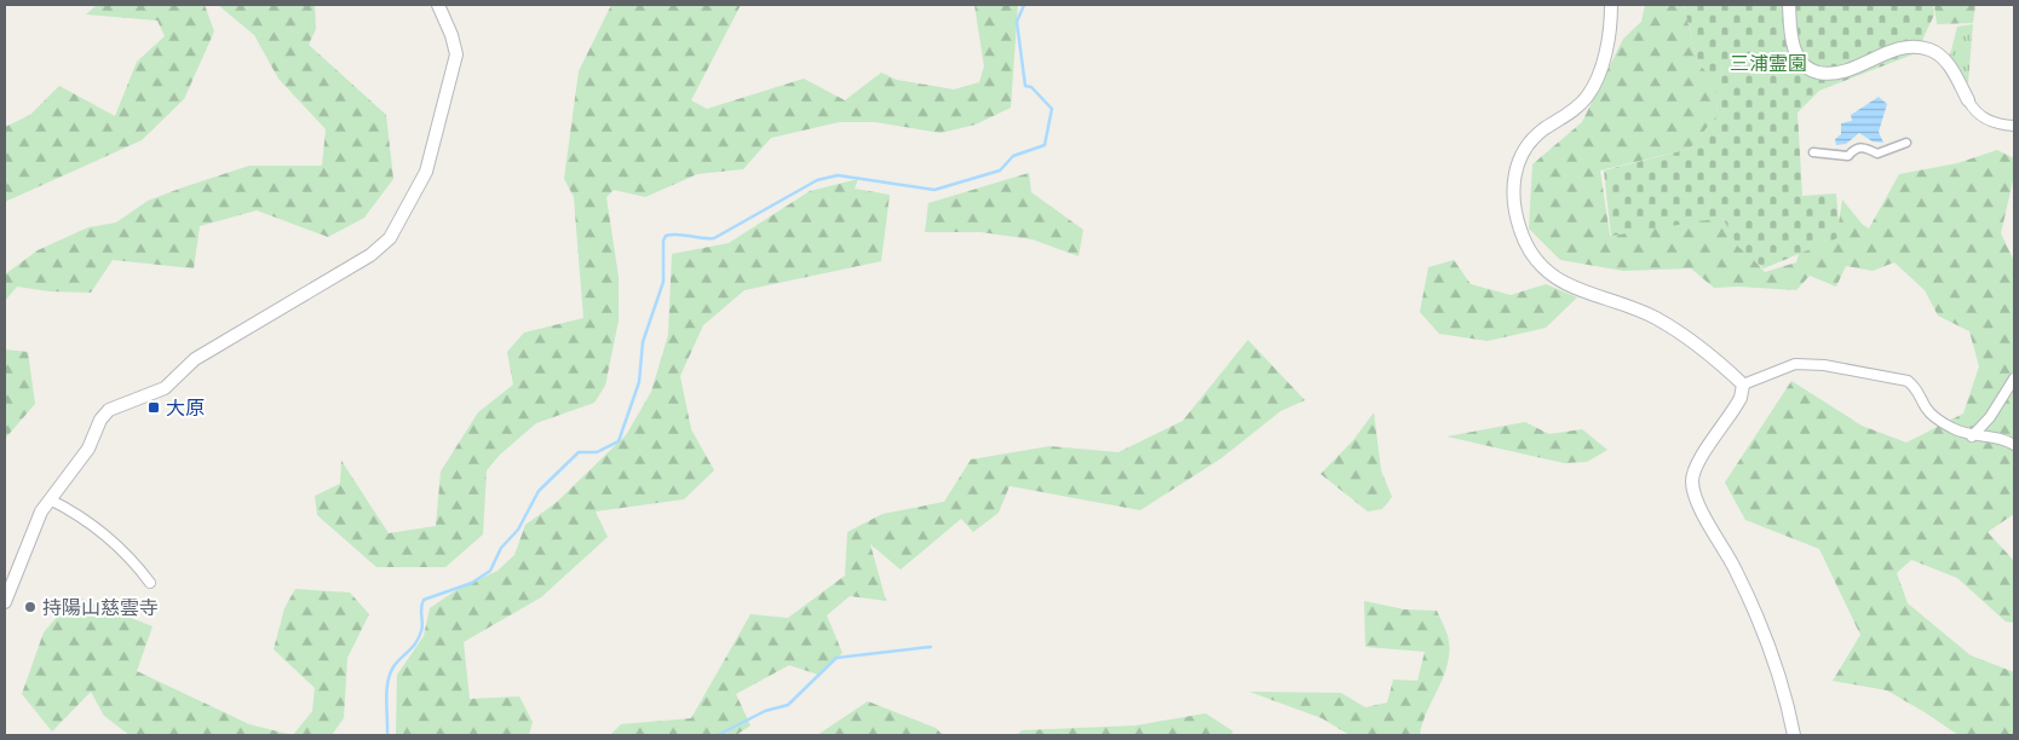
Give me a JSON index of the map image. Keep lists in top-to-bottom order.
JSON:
{
  "parks": ["三浦霊園"],
  "places": {
    "transit": ["大原"],
    "other": ["持陽山慈雲寺"]
  }
}
